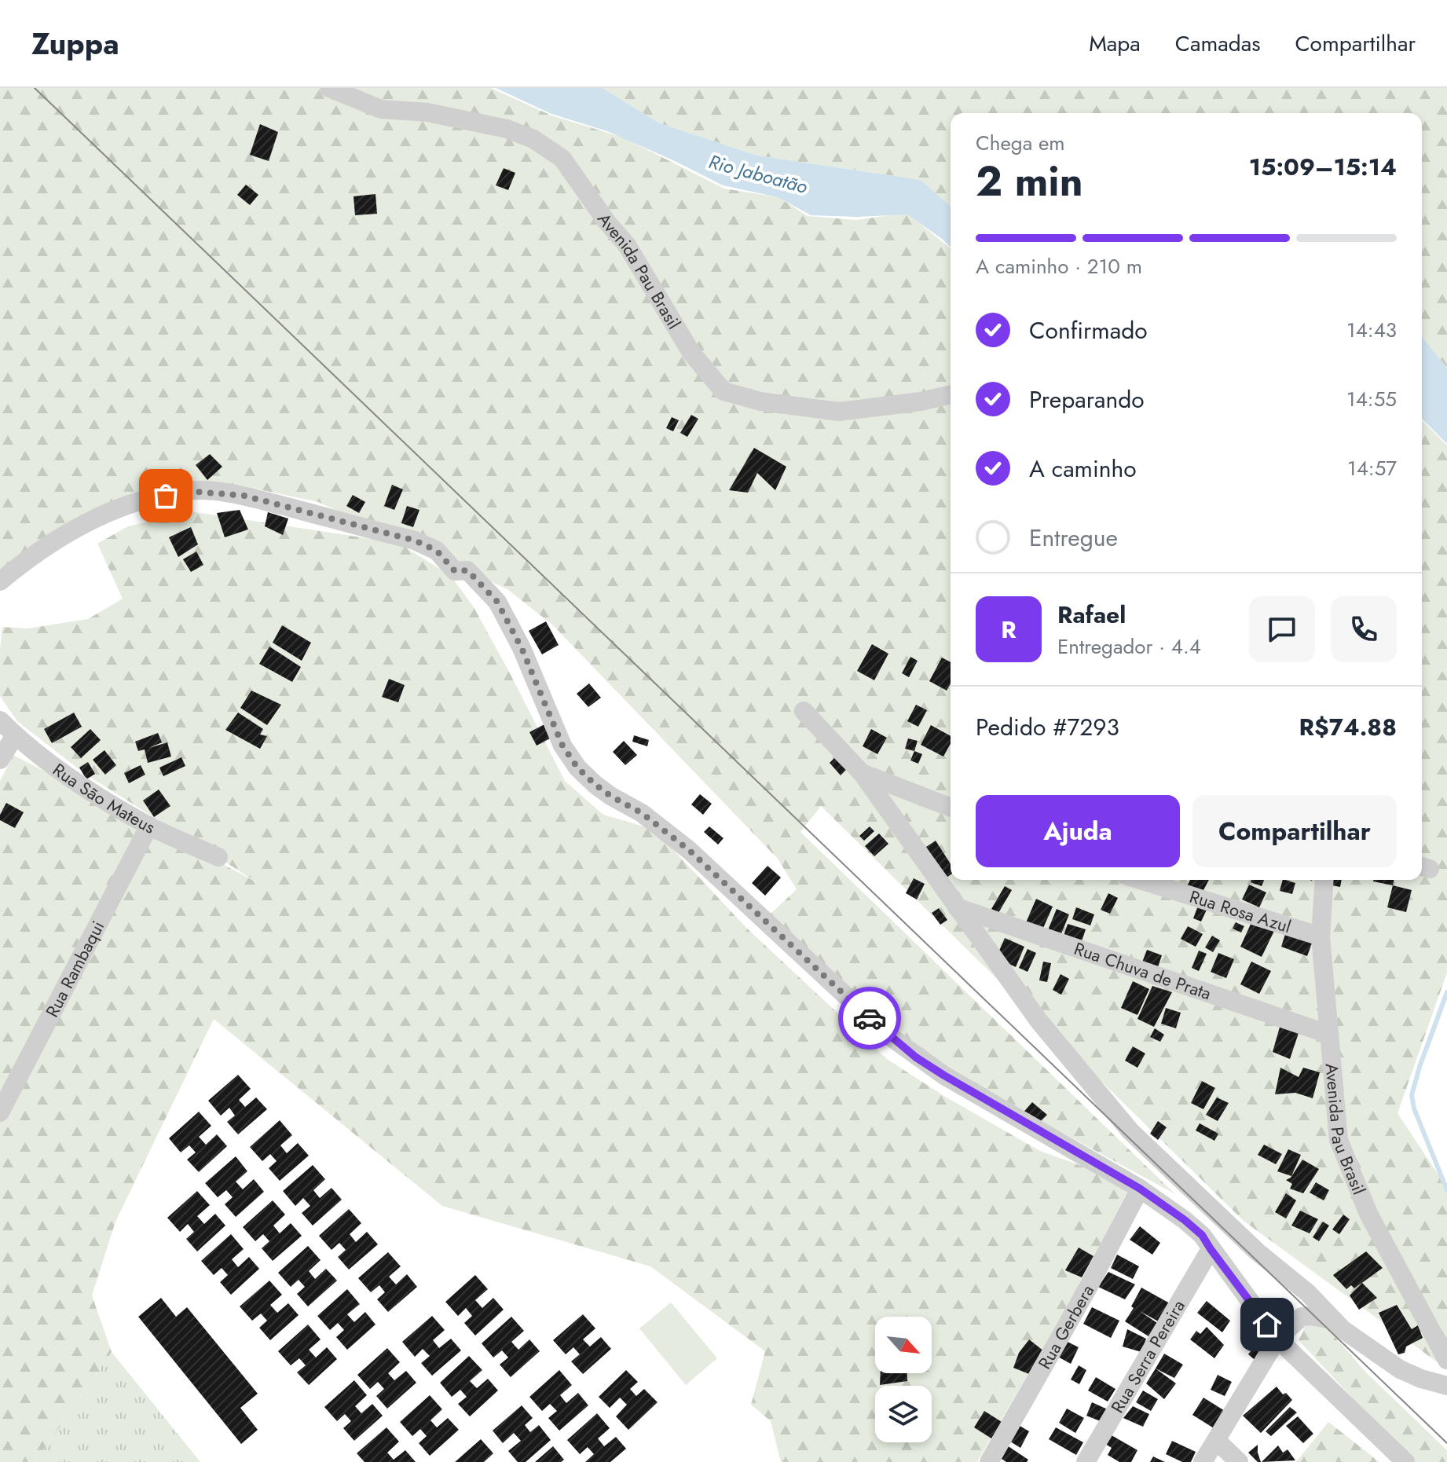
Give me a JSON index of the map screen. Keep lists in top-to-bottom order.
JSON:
{
  "streets": {
    "street": [
      "Avenida Pau Brasil",
      "Rua São Mateus",
      "Rua Rosa Azul",
      "Rua Rambaqui",
      "Rua Chuva de Prata",
      "Rua Gerbera",
      "Rua Serra Pereira"
    ]
  },
  "crossings": [
    ["Avenida Pau Brasil", "Rua Rosa Azul"],
    ["Avenida Pau Brasil", "Rua Chuva de Prata"],
    ["Rua São Mateus", "Rua Rambaqui"]
  ],
  "water": ["Rio Jaboatão"],
  "north": "bottom right",
  "page": {
    "header": "Zuppa",
    "nav": ["Mapa", "Camadas", "Compartilhar"],
    "heading": ["2 min", "Chega em", "15:09–15:14"],
    "panel": [
      "Rafael",
      "Entregador · 4.4",
      "Pedido #7293",
      "R$74.88"
    ],
    "bar": "A caminho · 210 m",
    "list": [
      ["Confirmado", "14:43"],
      ["Preparando", "14:55"],
      ["A caminho", "14:57"],
      "Entregue"
    ],
    "round": "R",
    "buttons": ["Ajuda", "Compartilhar"]
  }
}
